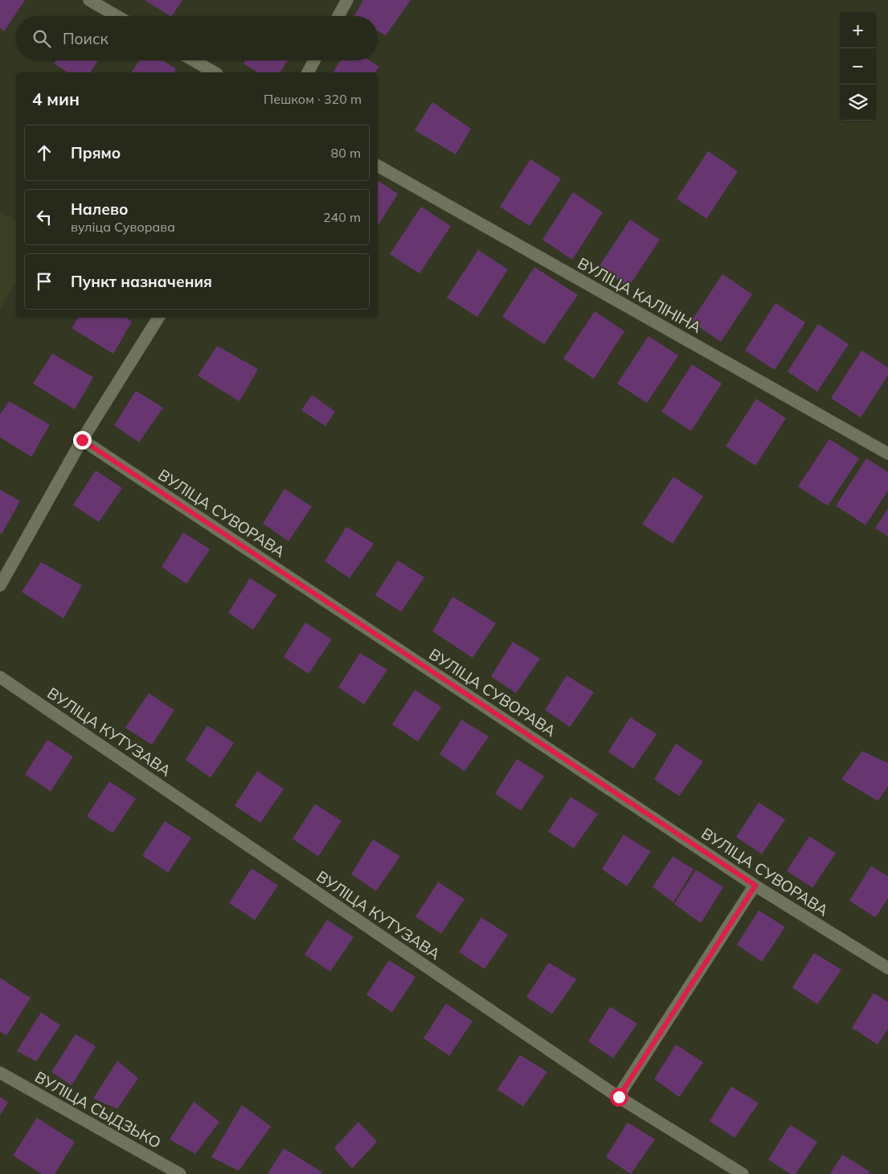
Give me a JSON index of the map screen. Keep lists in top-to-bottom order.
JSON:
{
  "streets": {
    "street": [
      "ВУЛІЦА КАЛІНІНА",
      "ВУЛІЦА СУВОРАВА",
      "ВУЛІЦА КУТУЗАВА",
      "ВУЛІЦА СЫДЗЬКО"
    ]
  },
  "page": {
    "map_buttons": ["+", "−"],
    "search": "Поиск",
    "heading": ["4 мин", "Пешком · 320 m"],
    "list": [
      ["Прямо", "80 m"],
      ["Налево", "вуліца Суворава", "240 m"],
      "Пункт назначения"
    ]
  }
}
